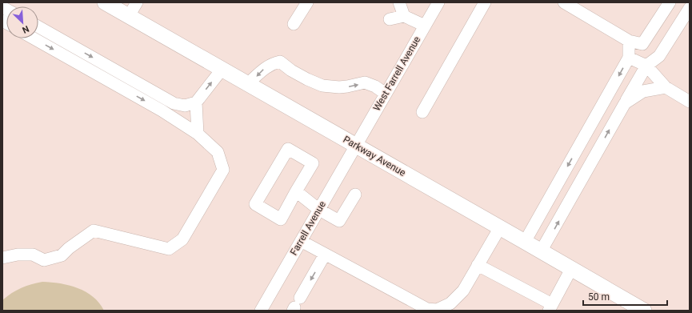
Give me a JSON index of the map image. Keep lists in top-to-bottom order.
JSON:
{
  "streets": {
    "main road": ["Parkway Avenue"],
    "street": ["West Farrell Avenue", "Farrell Avenue"]
  },
  "crossings": [
    ["West Farrell Avenue", "Parkway Avenue"],
    ["West Farrell Avenue", "Farrell Avenue"],
    ["Parkway Avenue", "Farrell Avenue"]
  ],
  "scale_bar": "50 m",
  "north": "bottom right"
}
